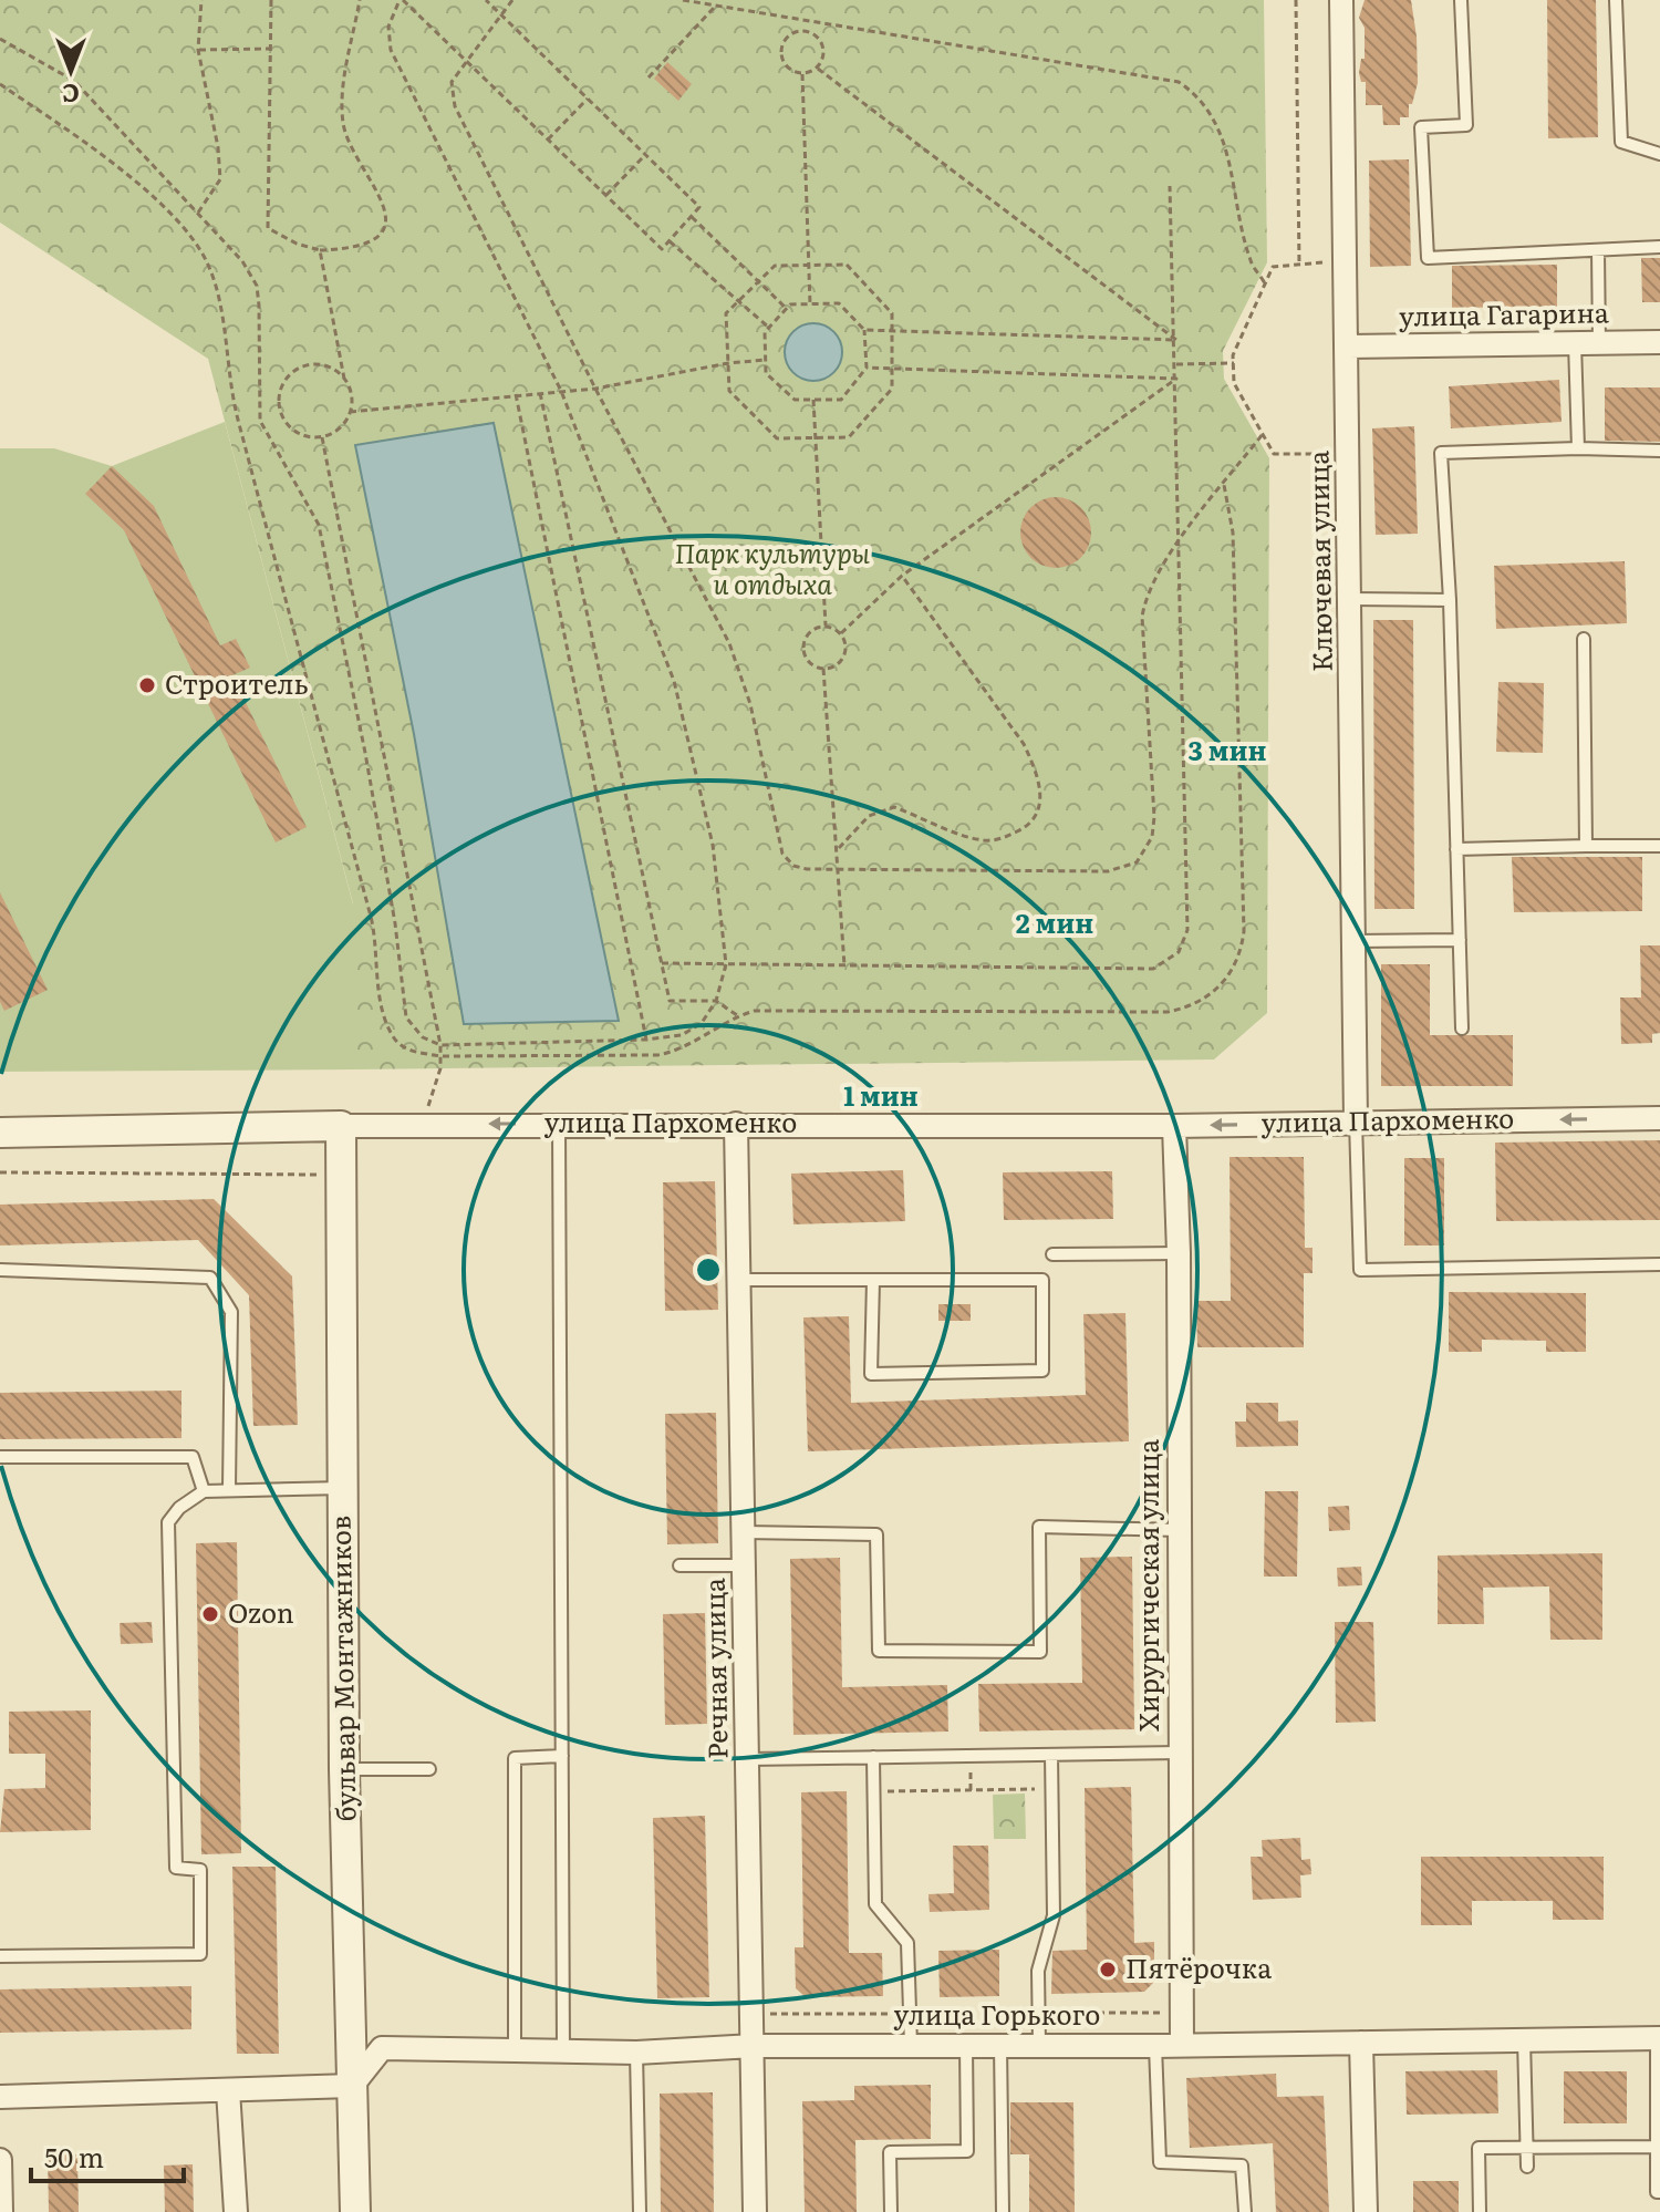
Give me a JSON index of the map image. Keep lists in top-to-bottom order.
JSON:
{
  "streets": {
    "street": [
      "улица Гагарина",
      "Ключевая улица",
      "улица Пархоменко",
      "Хирургическая улица",
      "бульвар Монтажников",
      "Речная улица",
      "улица Горького"
    ]
  },
  "crossings": [
    ["улица Гагарина", "Ключевая улица"],
    ["Ключевая улица", "улица Пархоменко"],
    ["улица Пархоменко", "Хирургическая улица"],
    ["улица Пархоменко", "бульвар Монтажников"],
    ["улица Пархоменко", "Речная улица"],
    ["Хирургическая улица", "улица Горького"],
    ["бульвар Монтажников", "улица Горького"],
    ["Речная улица", "улица Горького"]
  ],
  "one_way": ["улица Пархоменко"],
  "parks": ["Парк культуры и отдыха"],
  "places": ["Строитель", "Ozon", "Пятёрочка"],
  "scale_bar": "50 m",
  "north": "bottom",
  "rings": ["3 мин", "2 мин", "1 мин"]
}
